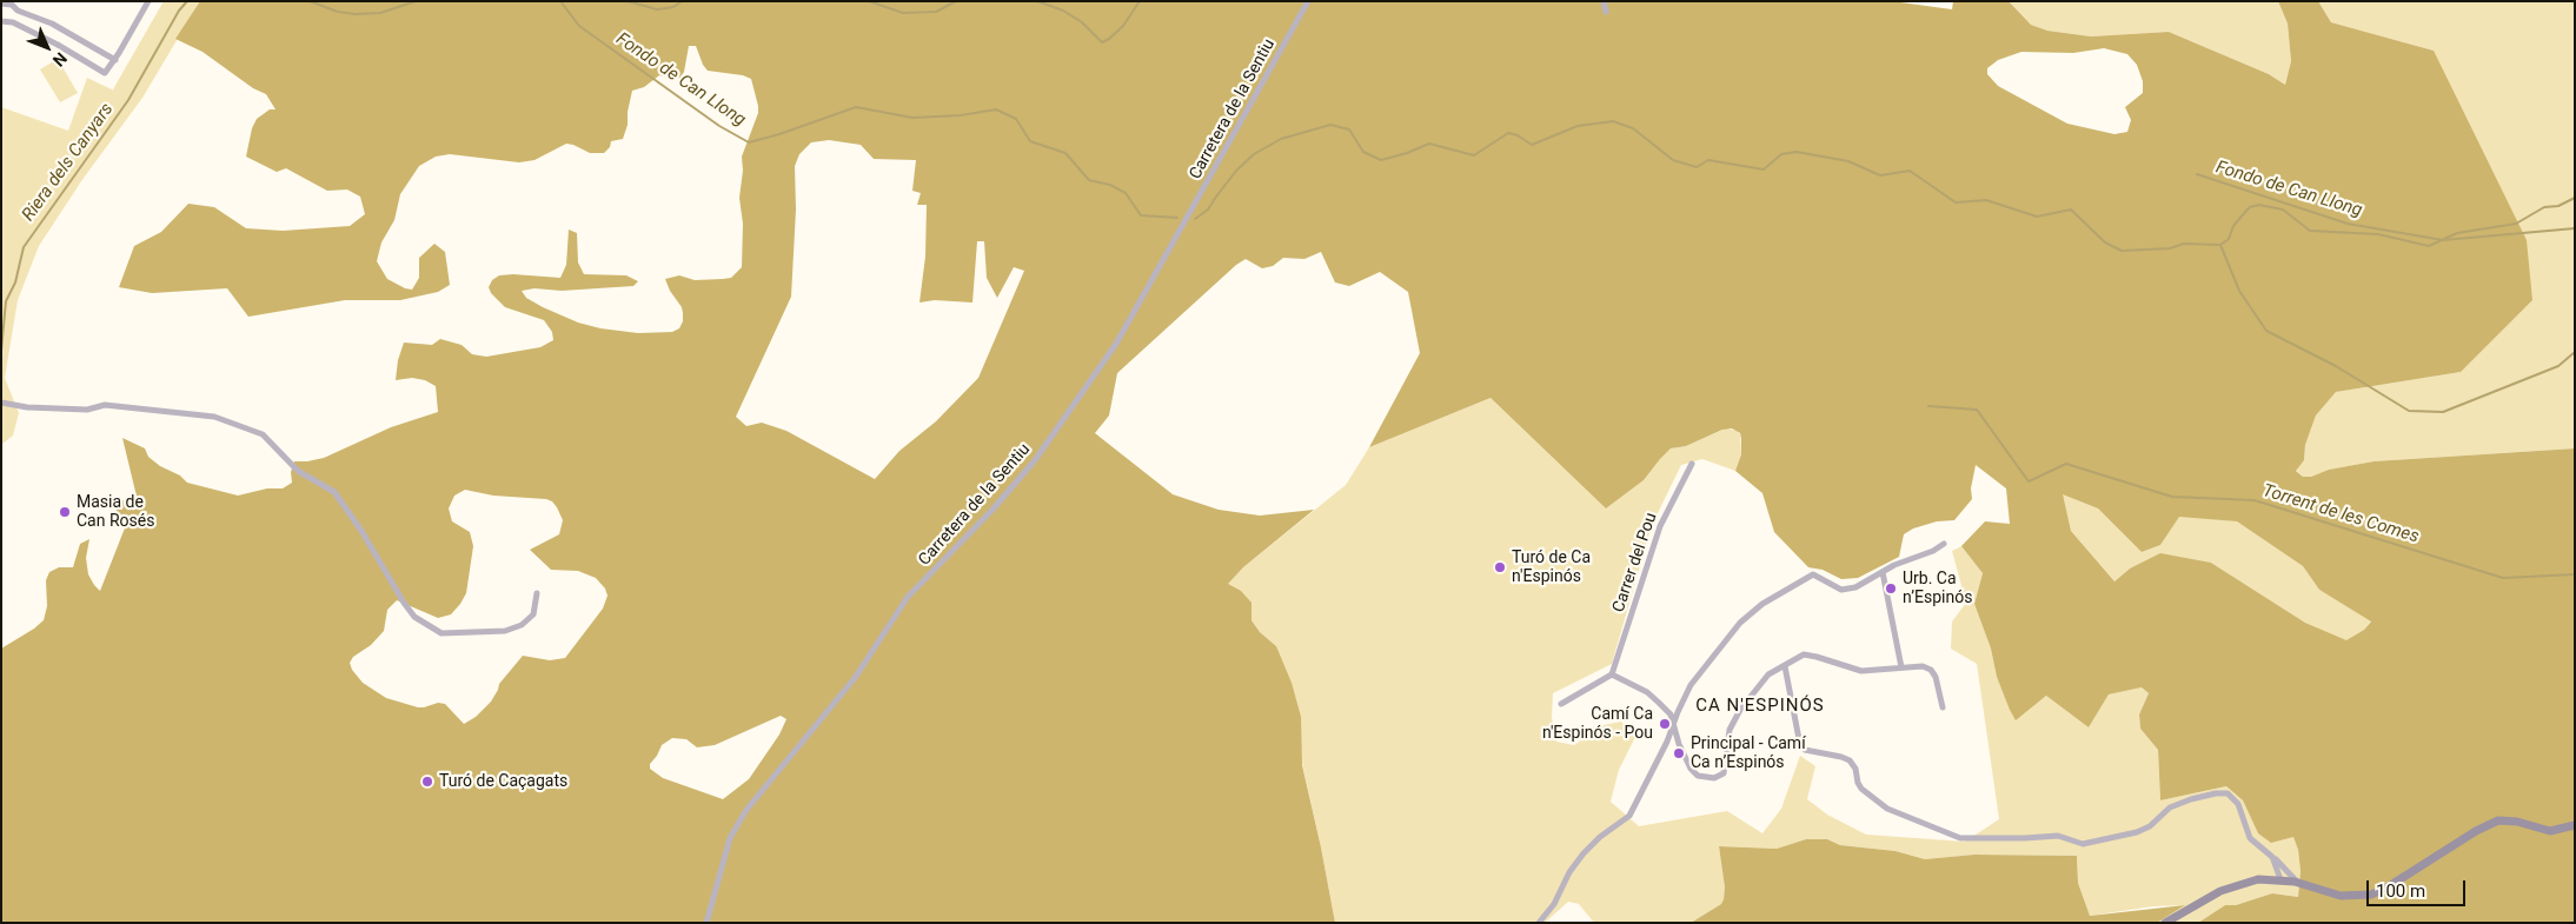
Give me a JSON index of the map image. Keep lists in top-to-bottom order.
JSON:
{
  "streets": {
    "street": ["Carretera de la Sentiu", "Carrer del Pou"]
  },
  "districts": ["CA N'ESPINÓS"],
  "water": ["Fondo de Can Llong", "Riera dels Canyars", "Torrent de les Comes"],
  "places": [
    "Masia de Can Rosés",
    "Turó de Ca n'Espinós",
    "Urb. Ca n’Espinós",
    "Camí Ca n'Espinós - Pou",
    "Principal - Camí Ca n’Espinós",
    "Turó de Caçagats"
  ],
  "scale_bar": "100 m",
  "north": "bottom right"
}
